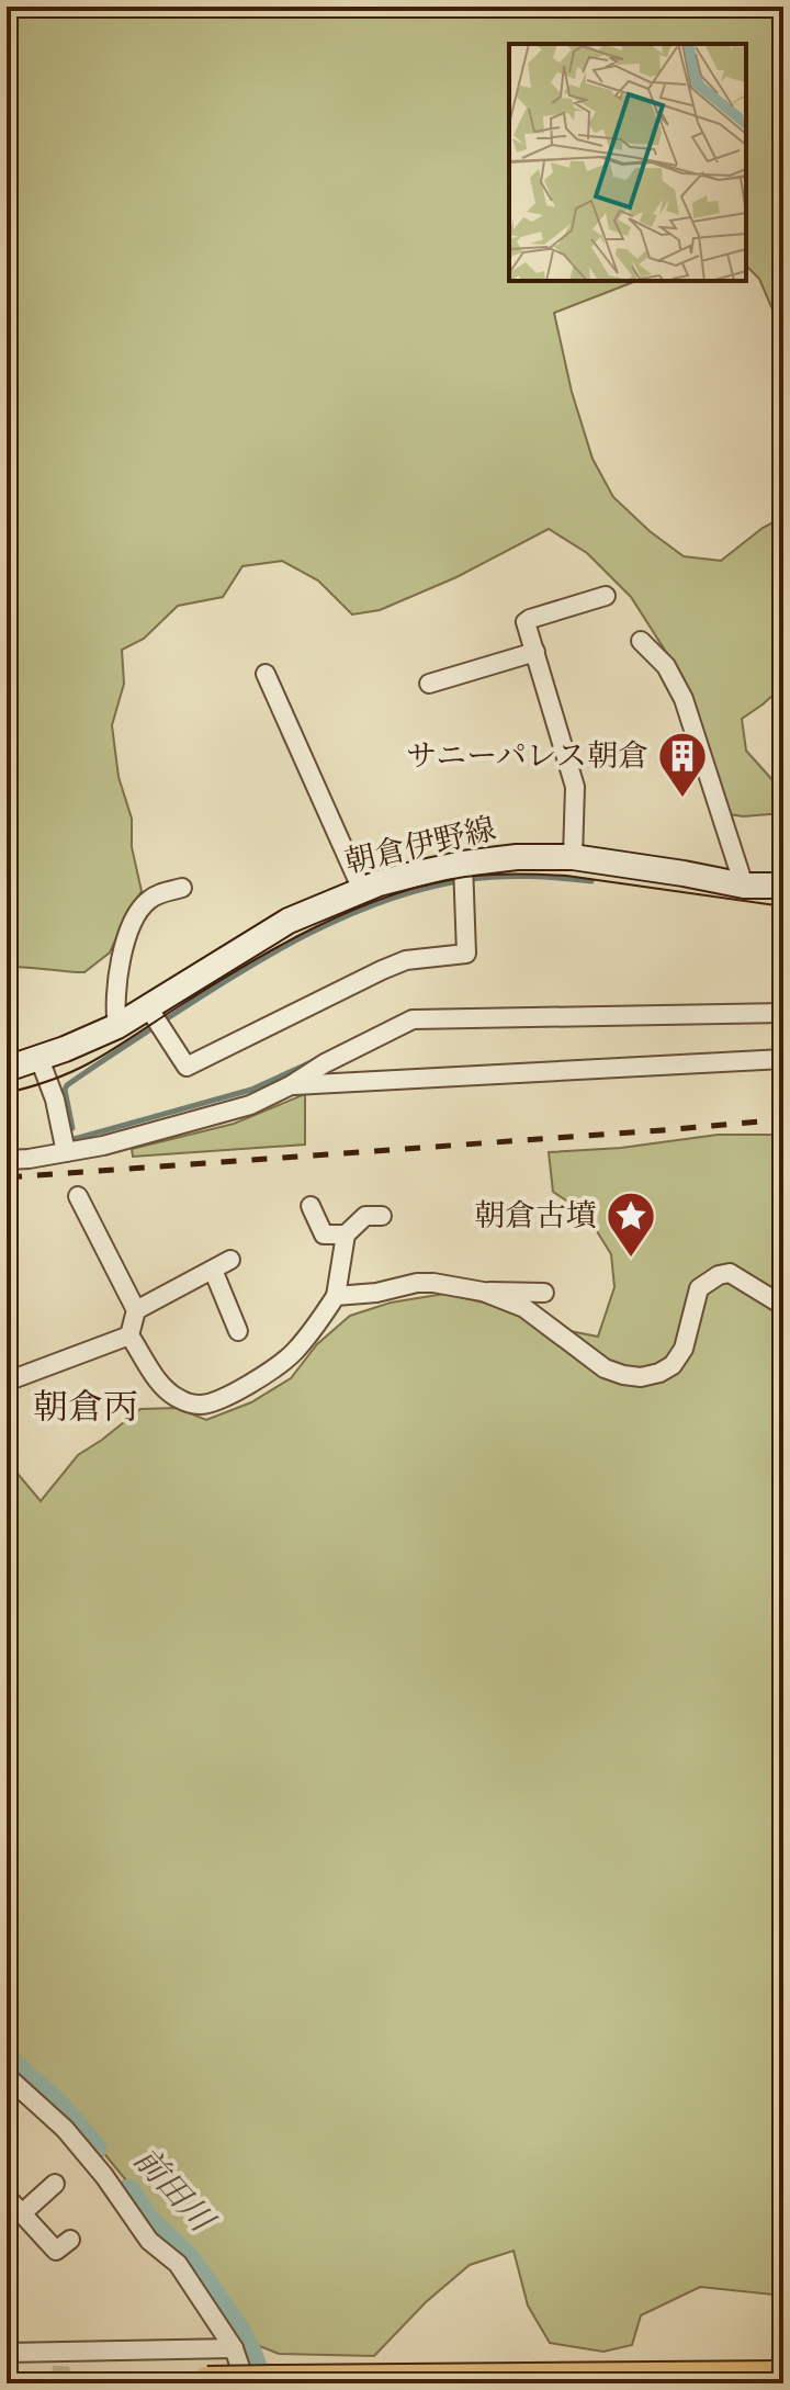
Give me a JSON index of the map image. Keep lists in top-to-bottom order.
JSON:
{
  "streets": {
    "main road": ["朝倉伊野線"]
  },
  "districts": ["朝倉丙"],
  "water": ["前田川"],
  "places": {
    "building": ["サニーパレス朝倉"],
    "place": ["朝倉古墳"]
  }
}
